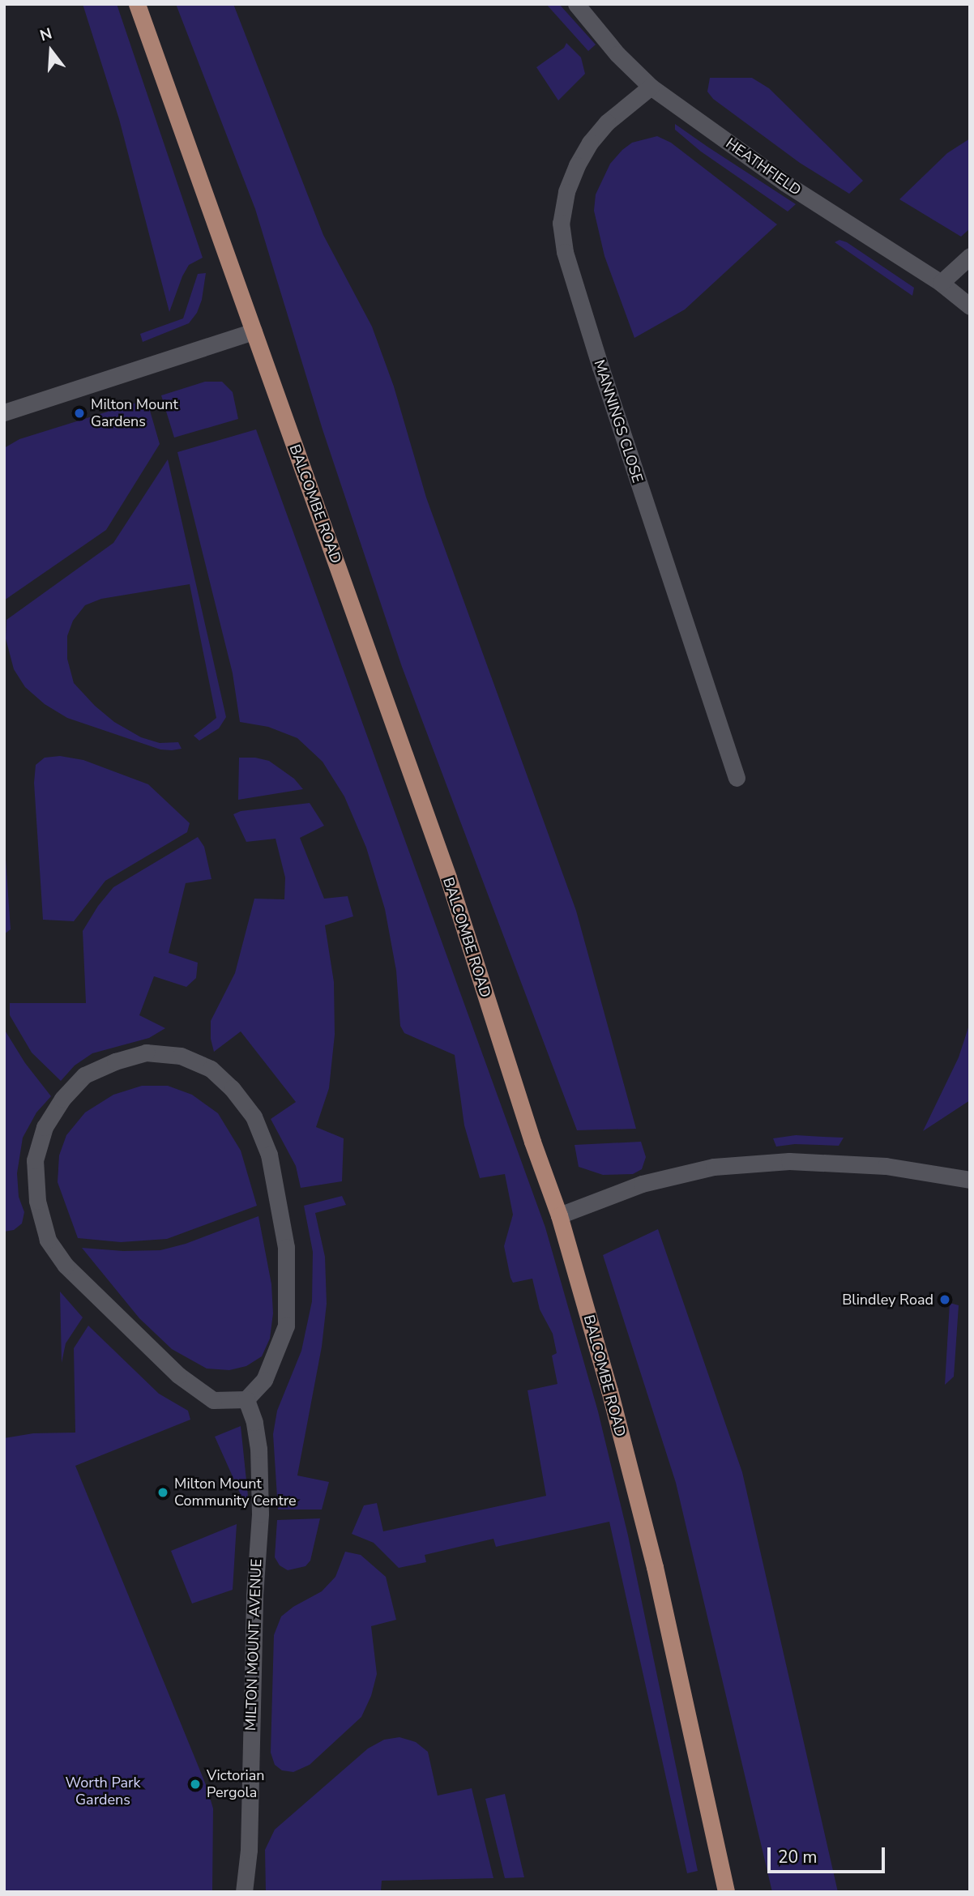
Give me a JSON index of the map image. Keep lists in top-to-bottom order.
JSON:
{
  "streets": {
    "main road": ["BALCOMBE ROAD"],
    "street": ["HEATHFIELD", "MANNINGS CLOSE", "MILTON MOUNT AVENUE"]
  },
  "crossings": [
    ["HEATHFIELD", "MANNINGS CLOSE"]
  ],
  "parks": ["Worth Park Gardens"],
  "places": [
    "Milton Mount Gardens",
    "Blindley Road",
    "Milton Mount Community Centre",
    "Victorian Pergola"
  ],
  "scale_bar": "20 m",
  "north": "top"
}
